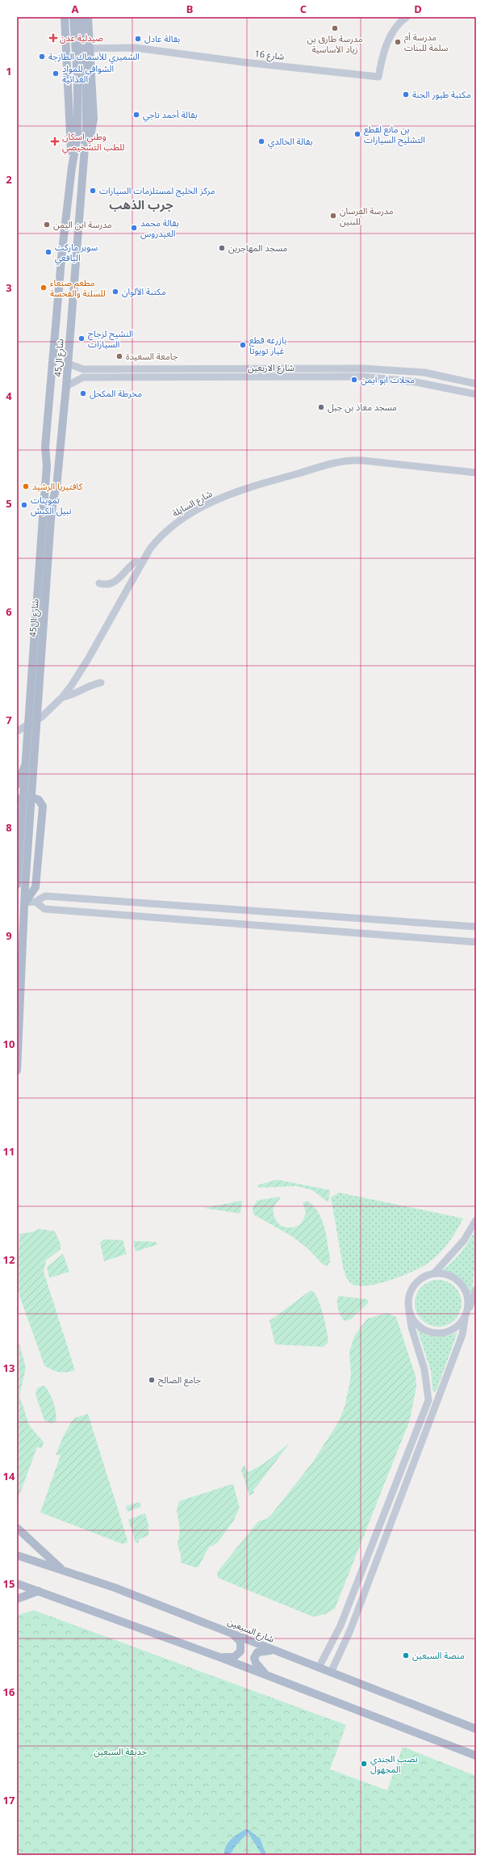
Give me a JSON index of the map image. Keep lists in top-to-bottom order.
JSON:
{
  "streets": {
    "main road": ["شارع ال45", "شارع السبعين"],
    "street": ["شارع 16", "شارع الاربعين", "شارع السايلة"]
  },
  "crossings": [
    ["شارع 16", "شارع ال45"],
    ["شارع ال45", "شارع الاربعين"]
  ],
  "districts": ["جرب الذهب"],
  "parks": ["حديقة السبعين"],
  "places": {
    "other": [
      "مدرسة طارق بن زياد الأساسية",
      "بقالة عادل",
      "مدرسة أم سلمة للبنات",
      "الشميري للأسماك الطازجة",
      "الشوافي للمواد الغذائية",
      "مكتبة طيور الجنة",
      "بقالة أحمد ناجي",
      "بن مانع لقطع التشليح السيارات",
      "بقالة الخالدي",
      "مركز الخليج لمستلزمات السيارات",
      "مدرسة الفرسان للبنين",
      "مدرسة ابن اليمن",
      "بقالة محمد العيدروس",
      "مسجد المهاجرين",
      "سوبر ماركت اليافعي",
      "مطعم صنعاء للسلتة والفحسة",
      "مكتبة الألوان",
      "النشيح لزجاج السيارات",
      "بازرعه قطع غيار تويوتا",
      "جامعة السعيدة",
      "محلات ابو ايمن",
      "مخرطة المكحل",
      "مسجد معاذ بن جبل",
      "كافتيريا الرشيد",
      "تموينات نبيل الكبش",
      "جامع الصالح",
      "منصة السبعين",
      "نصب الجندي المجهول"
    ],
    "health": ["صيدلية عدن", "وطني اسكان للطب التشخيصي"]
  },
  "grid": {
    "columns": [
      "A",
      "B",
      "C",
      "D"
    ],
    "rows": [
      "1",
      "2",
      "3",
      "4",
      "5",
      "6",
      "7",
      "8",
      "9",
      "10",
      "11",
      "12",
      "13",
      "14",
      "15",
      "16",
      "17"
    ]
  }
}
